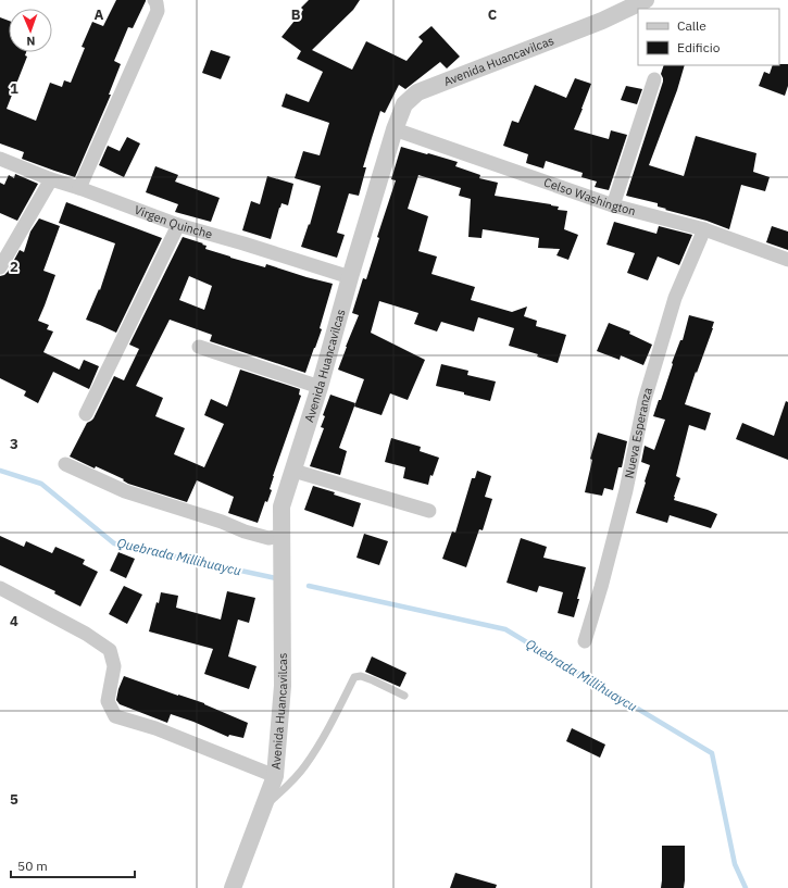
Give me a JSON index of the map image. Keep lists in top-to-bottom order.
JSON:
{
  "streets": {
    "street": [
      "Avenida Huancavilcas",
      "Celso Washington",
      "Virgen Quinche",
      "Nueva Esperanza"
    ]
  },
  "crossings": [
    ["Avenida Huancavilcas", "Celso Washington"],
    ["Avenida Huancavilcas", "Virgen Quinche"],
    ["Celso Washington", "Nueva Esperanza"]
  ],
  "water": ["Quebrada Millihuaycu"],
  "legend": ["Calle", "Edificio"],
  "scale_bar": "50 m",
  "north": "bottom",
  "grid": {
    "columns": ["A", "B", "C"],
    "rows": [
      "1",
      "2",
      "3",
      "4",
      "5"
    ]
  }
}
